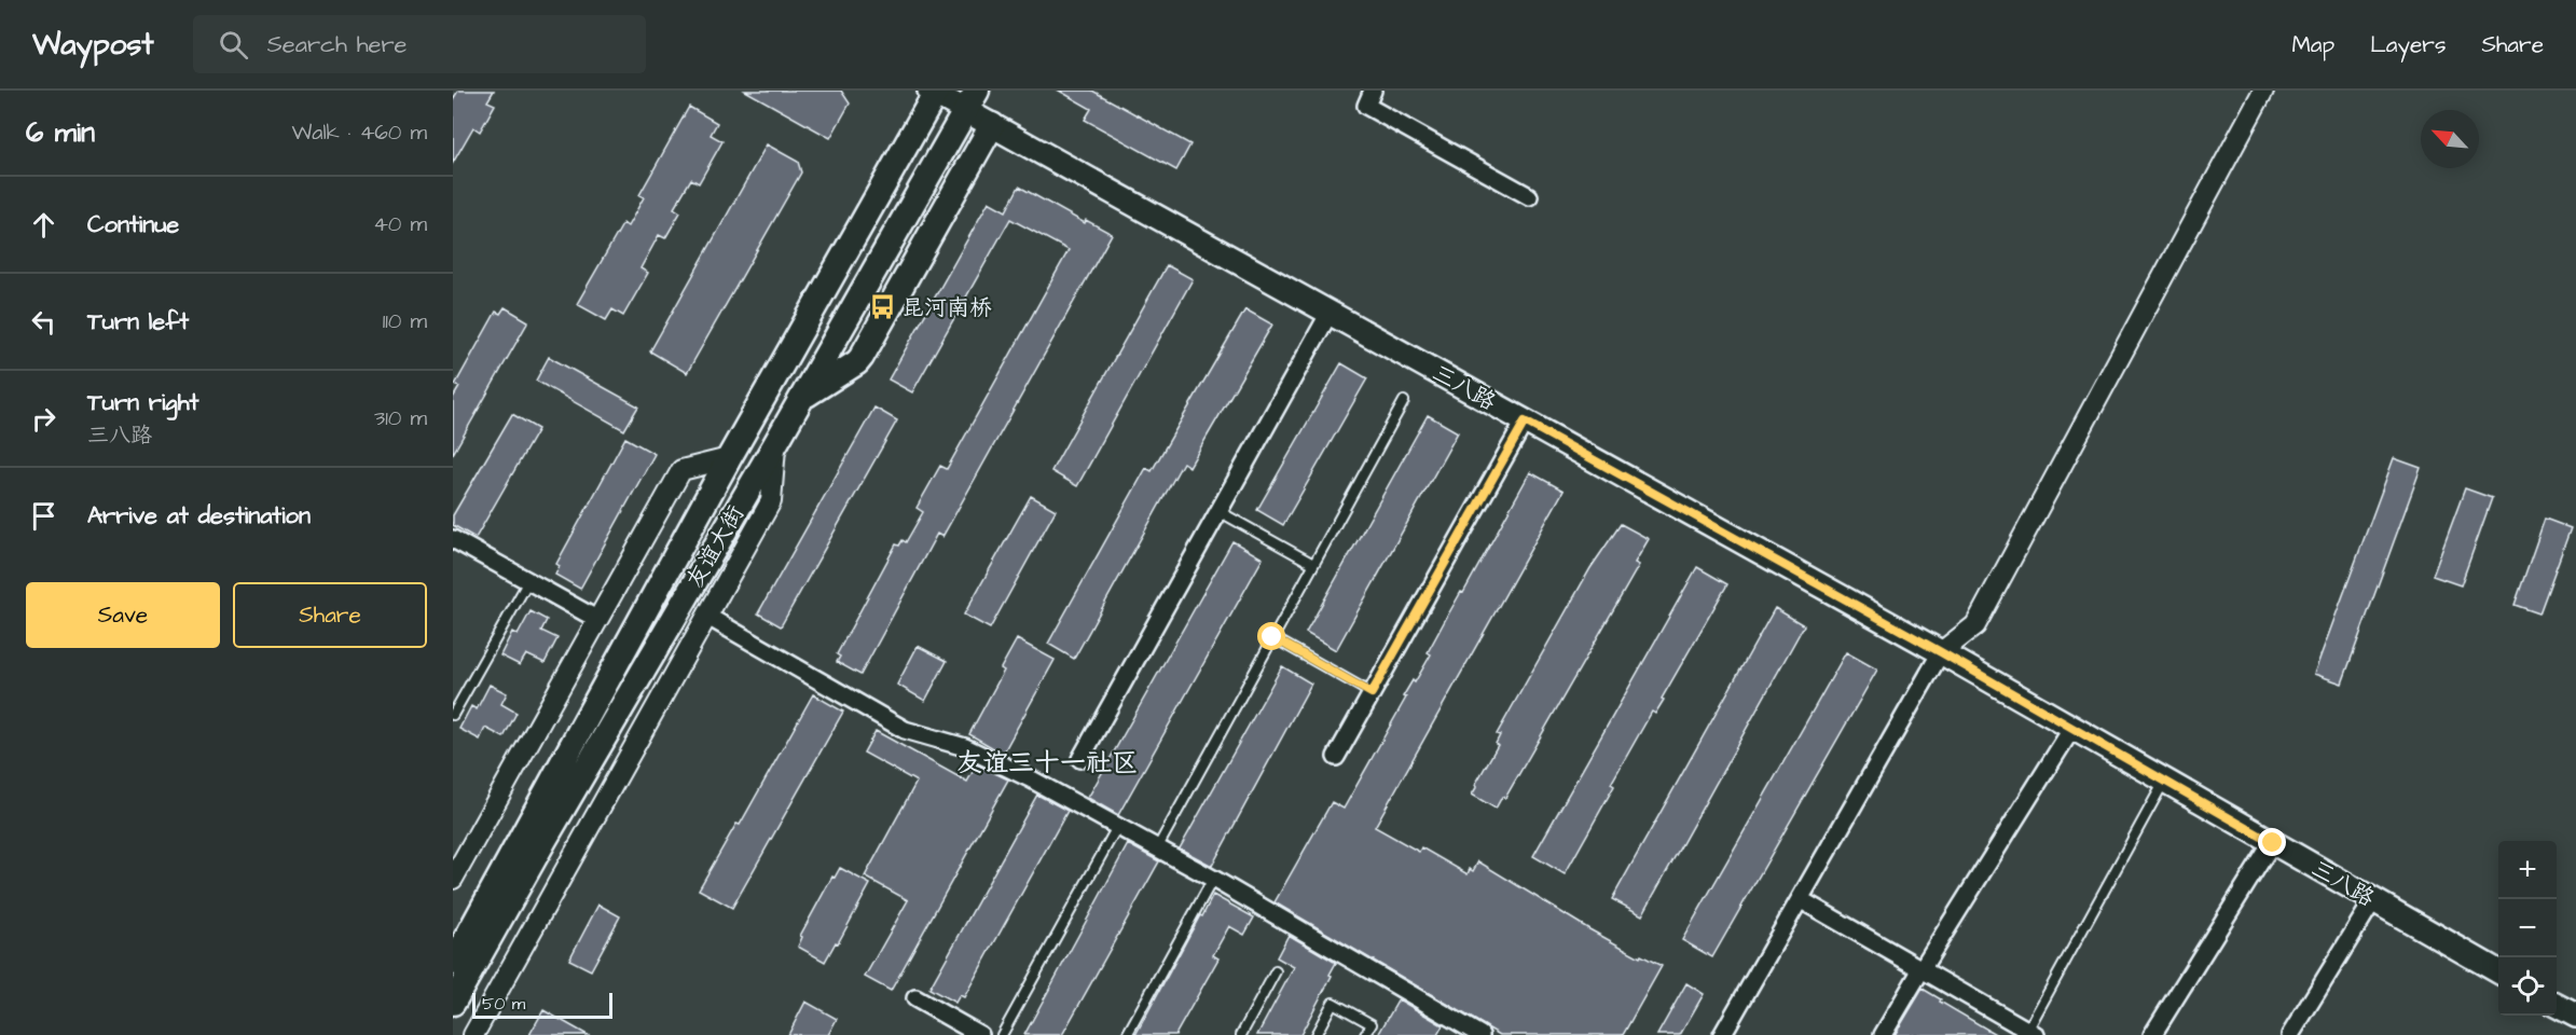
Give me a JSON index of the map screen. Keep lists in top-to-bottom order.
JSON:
{
  "streets": {
    "main road": ["三八路", "友谊大街"]
  },
  "crossings": [
    ["三八路", "友谊大街"]
  ],
  "districts": ["友谊三十一社区"],
  "places": {
    "bus stop": ["昆河南桥"]
  },
  "scale_bar": "50 m",
  "north": "top left",
  "page": {
    "header": "Waypost",
    "search": "Search here",
    "nav": ["Map", "Layers", "Share"],
    "heading": ["6 min", "Walk · 460 m"],
    "list": [
      ["Continue", "40 m"],
      ["Turn left", "110 m"],
      ["Turn right", "三八路", "310 m"],
      "Arrive at destination"
    ],
    "buttons": ["Save", "Share"],
    "map_buttons": ["+", "−"],
    "scale": "50 m"
  }
}
